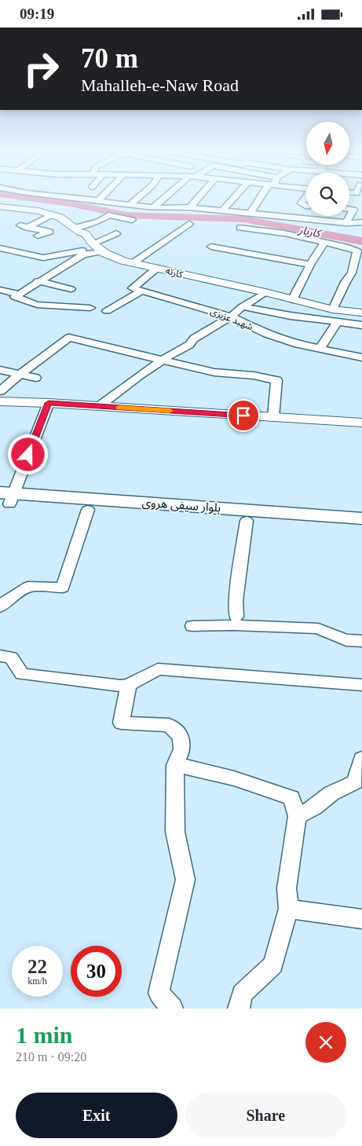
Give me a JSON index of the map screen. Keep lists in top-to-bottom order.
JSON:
{
  "streets": {
    "main road": ["بلوار سیفی هروی"],
    "street": ["کارته", "شهید عزیزی"]
  },
  "water": ["کاربار"],
  "north": "bottom",
  "page": {
    "status": "09:19",
    "turn": ["70 m", "Mahalleh-e-Naw Road"],
    "speed": "22 km/h",
    "limit": "30",
    "heading": ["1 min", "210 m · 09:20"],
    "buttons": ["Exit", "Share"]
  }
}
